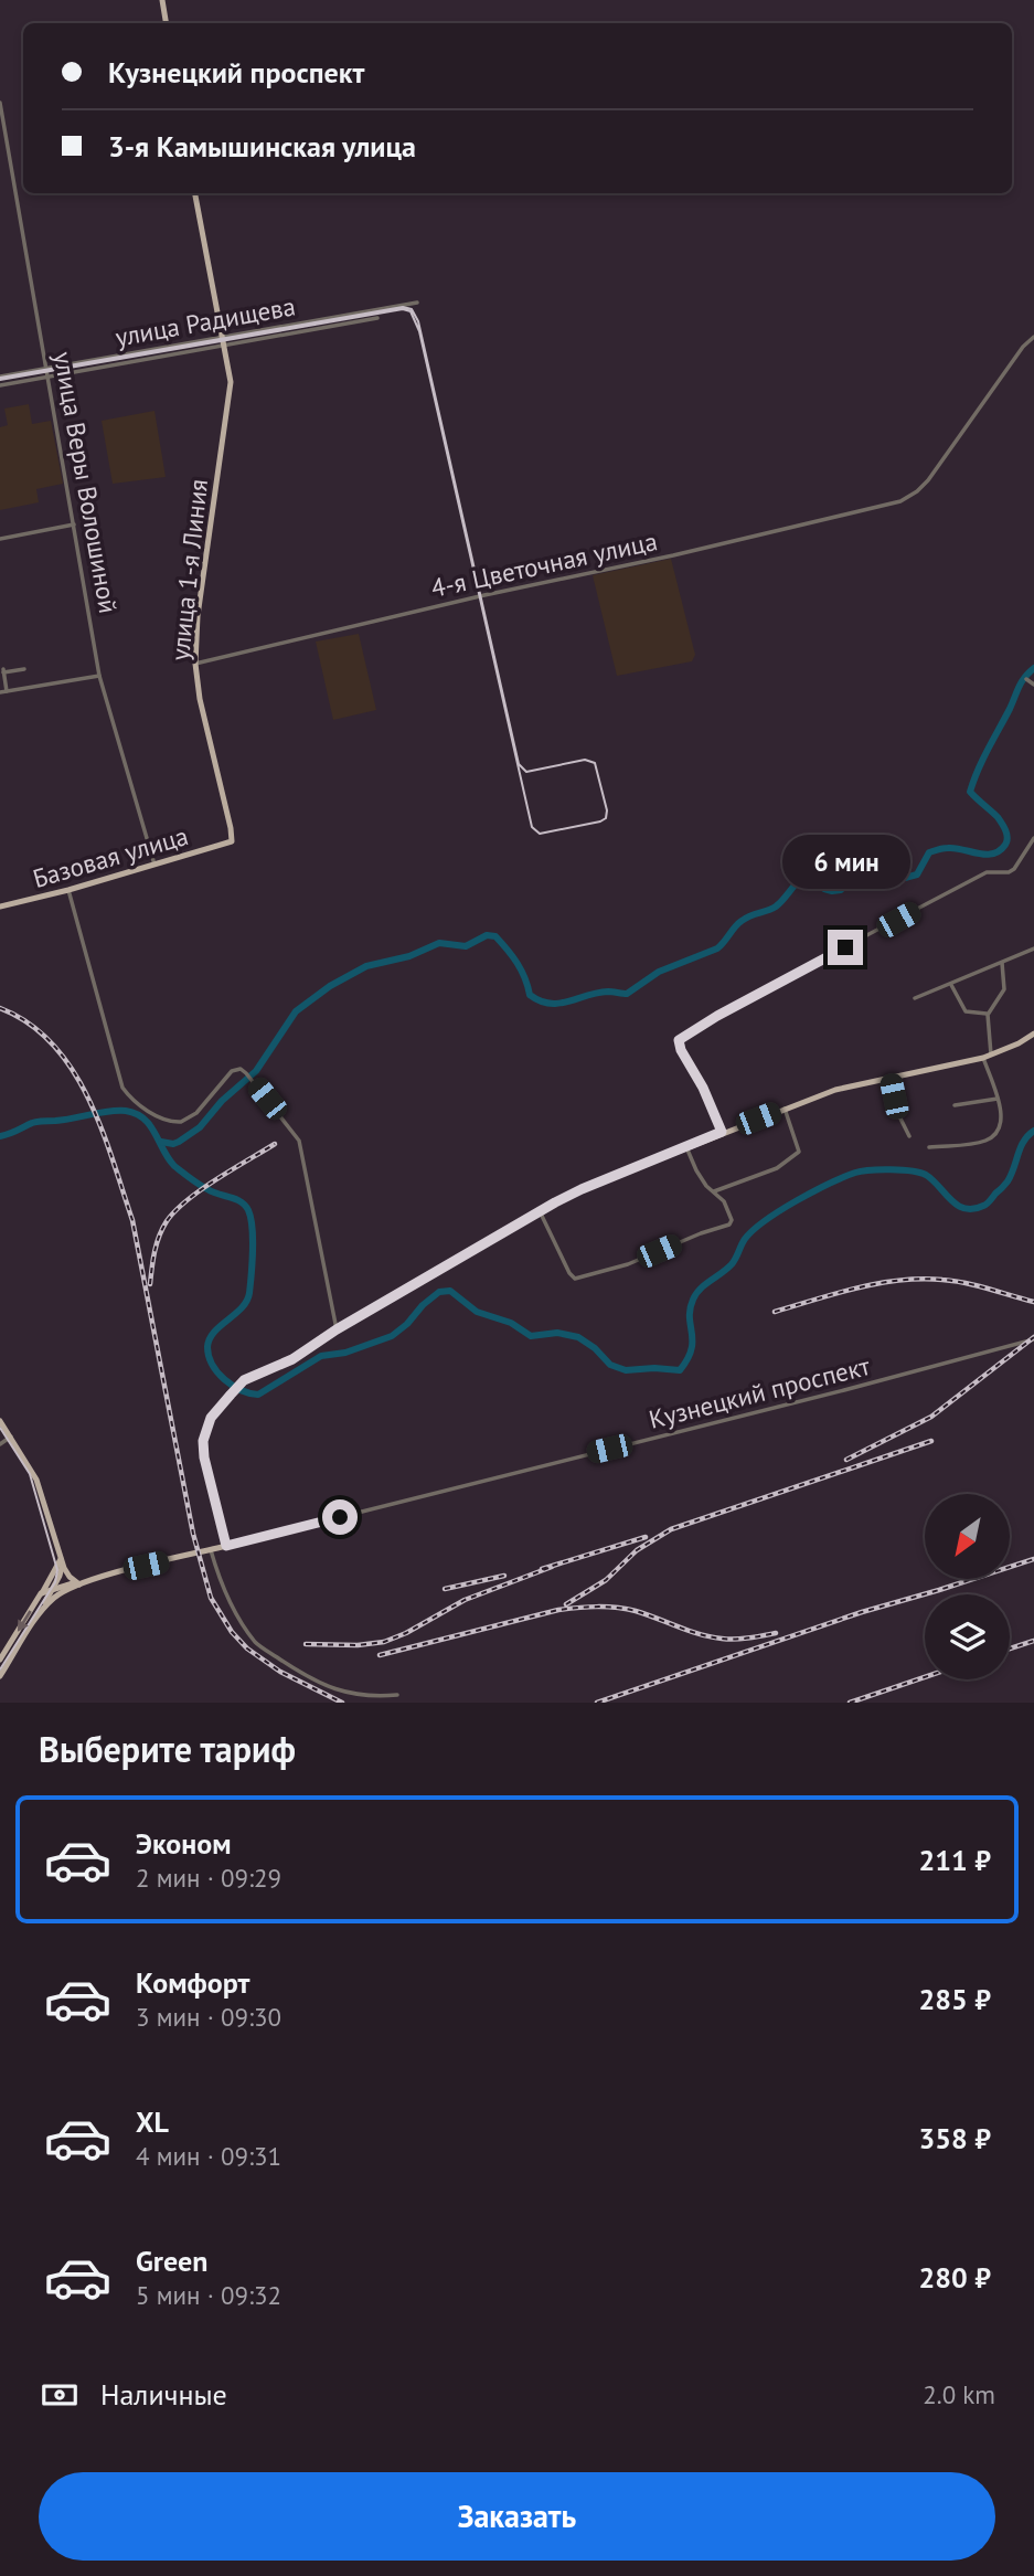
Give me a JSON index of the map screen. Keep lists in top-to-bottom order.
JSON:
{
  "streets": {
    "main road": ["улица 1-я Линия", "Базовая улица", "Кузнецкий проспект"],
    "street": ["улица Радищева", "улица Веры Волошиной", "4-я Цветочная улица"]
  },
  "crossings": [
    ["улица Радищева", "улица Веры Волошиной"],
    ["улица Радищева", "улица 1-я Линия"],
    ["улица Веры Волошиной", "Базовая улица"],
    ["4-я Цветочная улица", "улица 1-я Линия"],
    ["улица 1-я Линия", "Базовая улица"]
  ],
  "north": "bottom left",
  "page": {
    "banner": ["Кузнецкий проспект", "3-я Камышинская улица"],
    "bubble": "6 мин",
    "heading": "Выберите тариф",
    "list": [
      {
        "name": "Эконом",
        "note": "2 мин · 09:29",
        "value": "211 ₽"
      },
      {
        "name": "Комфорт",
        "note": "3 мин · 09:30",
        "value": "285 ₽"
      },
      {
        "name": "XL",
        "note": "4 мин · 09:31",
        "value": "358 ₽"
      },
      {
        "name": "Green",
        "note": "5 мин · 09:32",
        "value": "280 ₽"
      }
    ],
    "pay": ["Наличные", "2.0 km"],
    "buttons": "Заказать"
  }
}
